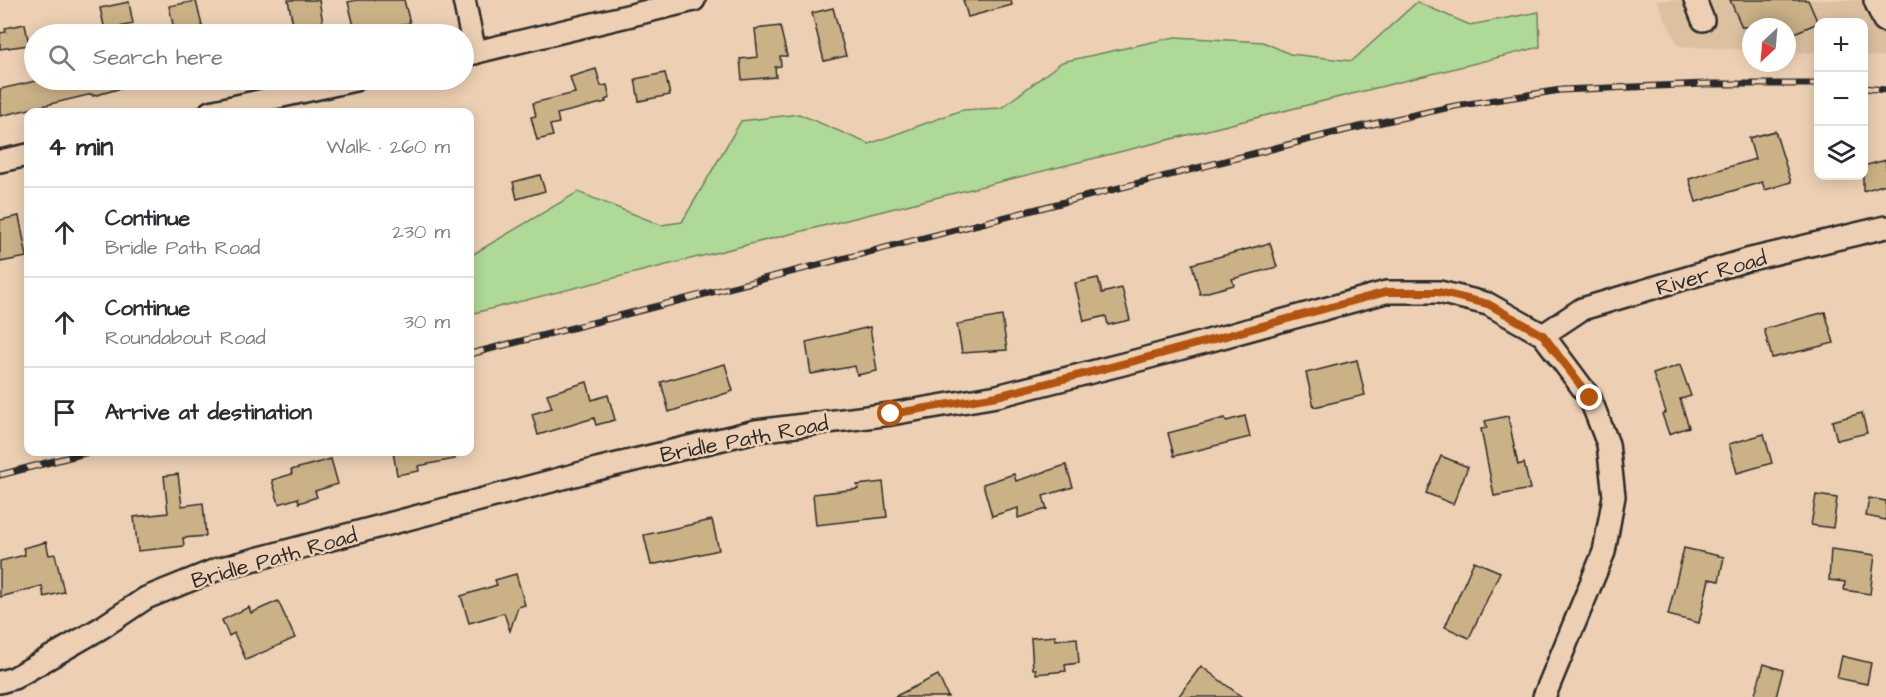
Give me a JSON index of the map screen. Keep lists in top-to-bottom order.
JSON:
{
  "streets": {
    "street": ["River Road", "Bridle Path Road"]
  },
  "crossings": [
    ["River Road", "Bridle Path Road"]
  ],
  "north": "bottom left",
  "page": {
    "map_buttons": ["+", "−"],
    "search": "Search here",
    "heading": ["4 min", "Walk · 260 m"],
    "list": [
      ["Continue", "Bridle Path Road", "230 m"],
      ["Continue", "Roundabout Road", "30 m"],
      "Arrive at destination"
    ]
  }
}
